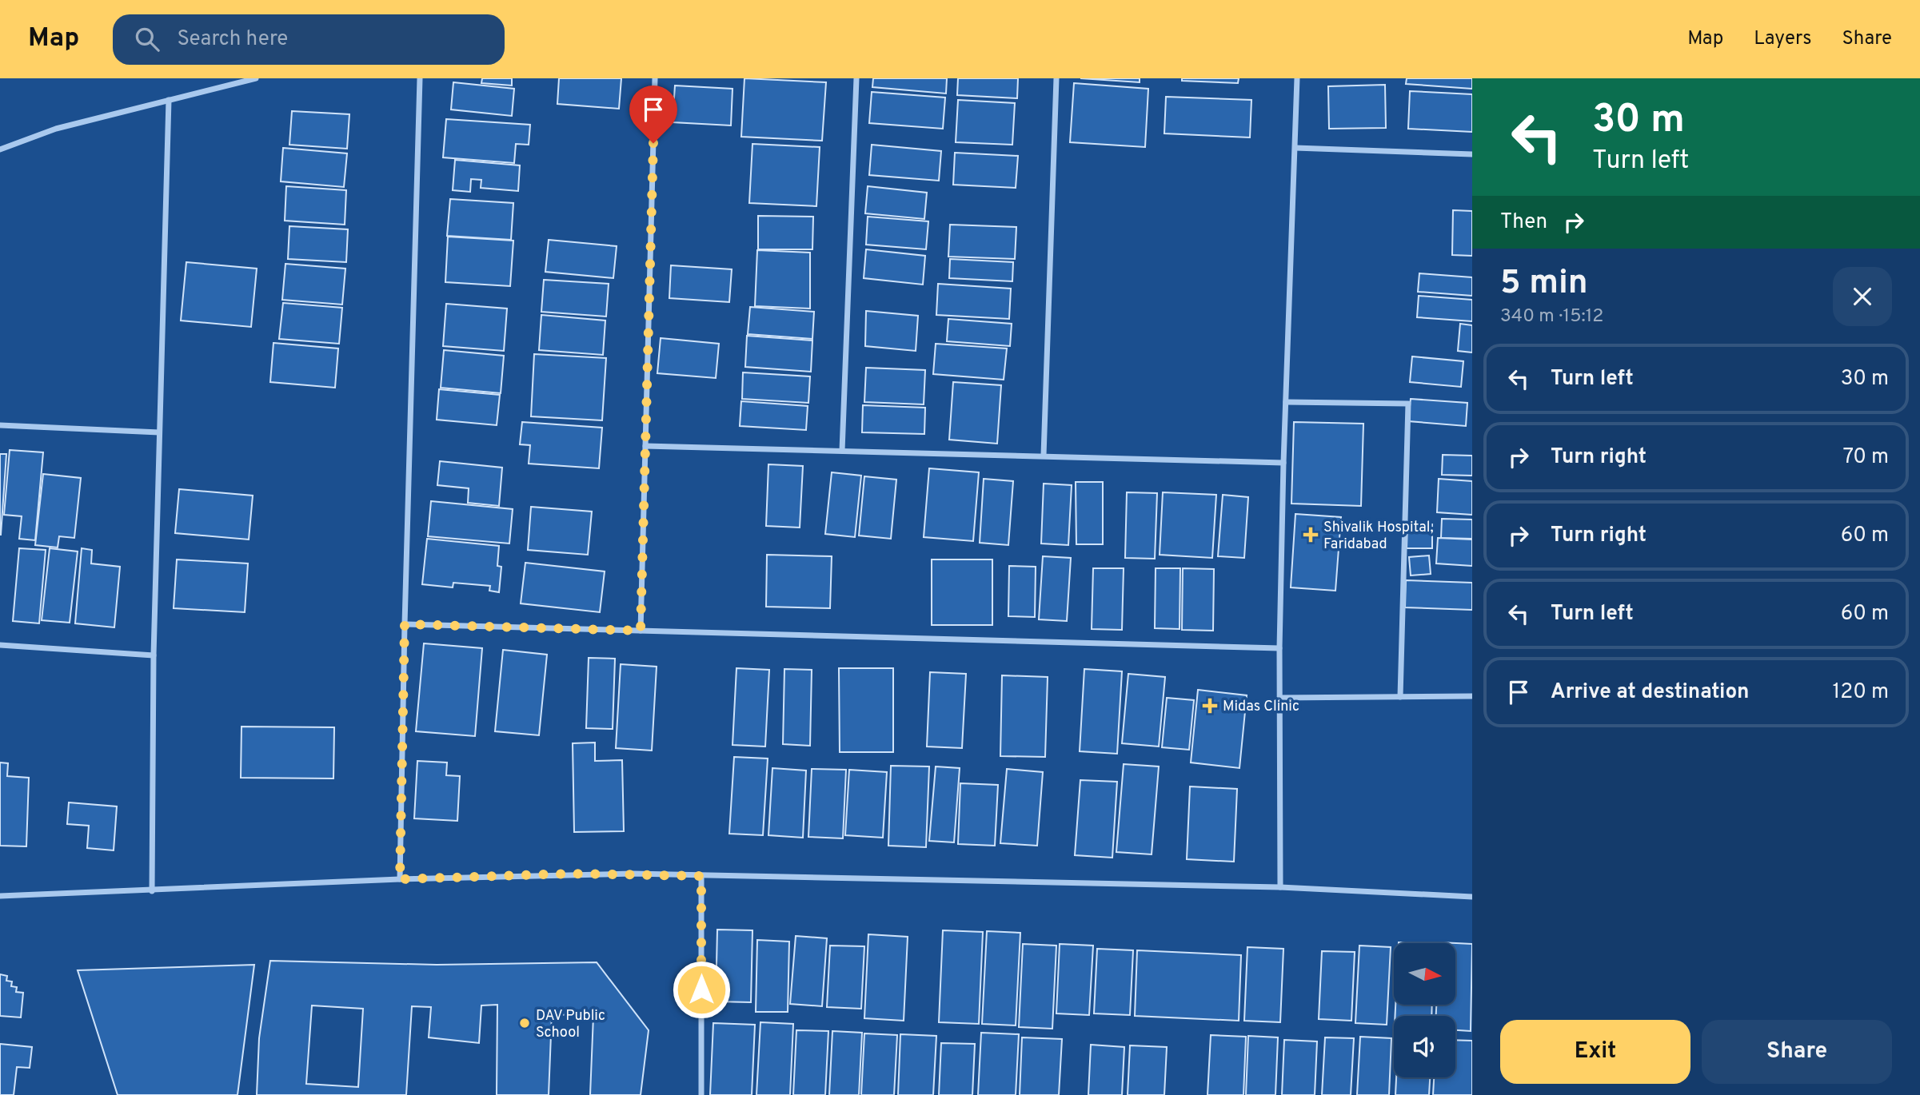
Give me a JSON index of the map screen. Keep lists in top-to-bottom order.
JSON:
{
  "places": {
    "health": ["Shivalik Hospital, Faridabad", "Midas Clinic"],
    "other": ["DAV Public School"]
  },
  "north": "right",
  "page": {
    "header": "Map",
    "search": "Search here",
    "nav": ["Map", "Layers", "Share"],
    "turn": ["30 m", "Turn left"],
    "then": "Then",
    "heading": ["5 min", "340 m · 15:12"],
    "list": [
      {
        "name": "Turn left",
        "value": "30 m"
      },
      {
        "name": "Turn right",
        "value": "70 m"
      },
      {
        "name": "Turn right",
        "value": "60 m"
      },
      {
        "name": "Turn left",
        "value": "60 m"
      },
      {
        "name": "Arrive at destination",
        "value": "120 m"
      }
    ],
    "buttons": ["Exit", "Share"]
  }
}
